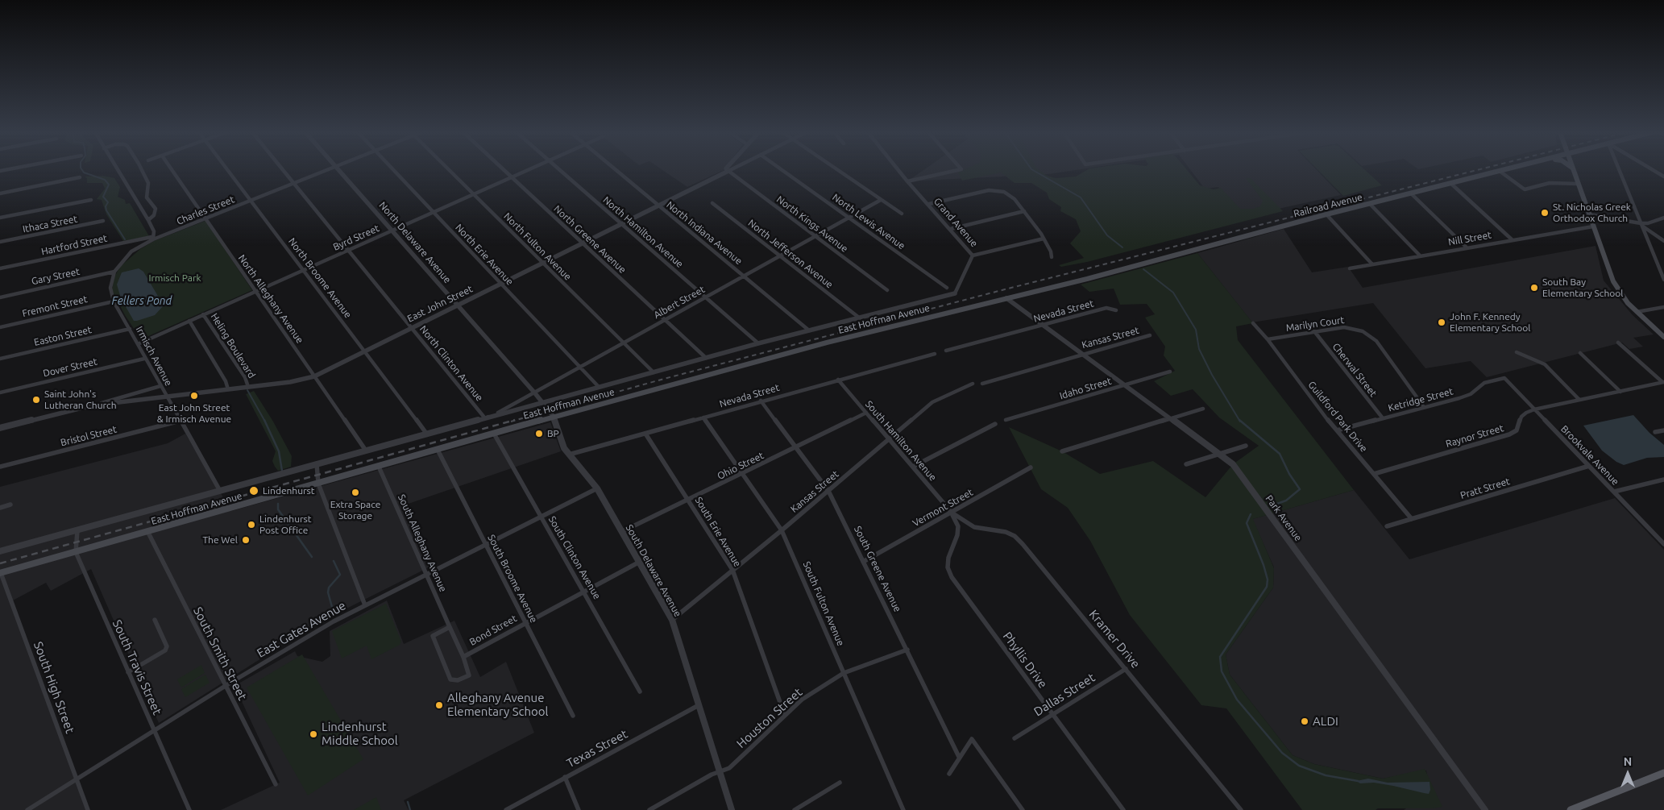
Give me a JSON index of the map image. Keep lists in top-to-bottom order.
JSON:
{
  "streets": {
    "main road": ["Railroad Avenue", "East Hoffman Avenue"],
    "street": [
      "Charles Street",
      "North Lewis Avenue",
      "Grand Avenue",
      "Ithaca Street",
      "North Kings Avenue",
      "North Hamilton Avenue",
      "North Indiana Avenue",
      "Byrd Street",
      "Nill Street",
      "North Greene Avenue",
      "North Delaware Avenue",
      "Hartford Street",
      "North Fulton Avenue",
      "North Jefferson Avenue",
      "North Erie Avenue",
      "Gary Street",
      "North Broome Avenue",
      "North Alleghany Avenue",
      "Albert Street",
      "East John Street",
      "Fremont Street",
      "Nevada Street",
      "Marilyn Court",
      "Easton Street",
      "Kansas Street",
      "Heling Boulevard",
      "Irmisch Avenue",
      "North Clinton Avenue",
      "Dover Street",
      "Cherwal Street",
      "Idaho Street",
      "Ketridge Street",
      "Guildford Park Drive",
      "Bristol Street",
      "Raynor Street",
      "South Hamilton Avenue",
      "Brookvale Avenue",
      "Ohio Street",
      "Pratt Street",
      "Vermont Street",
      "Park Avenue",
      "South Erie Avenue",
      "South Alleghany Avenue",
      "South Clinton Avenue",
      "South Greene Avenue",
      "South Delaware Avenue",
      "South Broome Avenue",
      "South Fulton Avenue",
      "East Gates Avenue",
      "Bond Street",
      "Kramer Drive",
      "South Smith Street",
      "Phyllis Drive",
      "South Travis Street",
      "South High Street",
      "Dallas Street",
      "Houston Street",
      "Texas Street"
    ]
  },
  "crossings": [
    ["Railroad Avenue", "East Hoffman Avenue"],
    ["Charles Street", "Hartford Street"],
    ["Charles Street", "North Broome Avenue"],
    ["Charles Street", "North Alleghany Avenue"],
    ["Charles Street", "Irmisch Avenue"],
    ["Charles Street", "North Clinton Avenue"],
    ["North Lewis Avenue", "Albert Street"],
    ["Grand Avenue", "East Hoffman Avenue"],
    ["North Kings Avenue", "Albert Street"],
    ["North Kings Avenue", "East John Street"],
    ["North Hamilton Avenue", "Albert Street"],
    ["North Hamilton Avenue", "East John Street"],
    ["North Hamilton Avenue", "East Hoffman Avenue"],
    ["North Indiana Avenue", "Albert Street"],
    ["North Indiana Avenue", "East John Street"],
    ["North Indiana Avenue", "East Hoffman Avenue"],
    ["Byrd Street", "North Greene Avenue"],
    ["Byrd Street", "North Delaware Avenue"],
    ["Byrd Street", "North Fulton Avenue"],
    ["Byrd Street", "North Erie Avenue"],
    ["Byrd Street", "North Broome Avenue"],
    ["Byrd Street", "North Alleghany Avenue"],
    ["Byrd Street", "Heling Boulevard"],
    ["Byrd Street", "Irmisch Avenue"],
    ["Byrd Street", "North Clinton Avenue"],
    ["North Greene Avenue", "Albert Street"],
    ["North Greene Avenue", "East John Street"],
    ["North Greene Avenue", "East Hoffman Avenue"],
    ["North Delaware Avenue", "Albert Street"],
    ["North Delaware Avenue", "East John Street"],
    ["North Delaware Avenue", "East Hoffman Avenue"],
    ["North Delaware Avenue", "South Delaware Avenue"],
    ["Hartford Street", "Irmisch Avenue"],
    ["North Fulton Avenue", "Albert Street"],
    ["North Fulton Avenue", "East John Street"],
    ["North Fulton Avenue", "East Hoffman Avenue"],
    ["North Jefferson Avenue", "Albert Street"],
    ["North Jefferson Avenue", "East Hoffman Avenue"],
    ["North Erie Avenue", "Albert Street"],
    ["North Erie Avenue", "East John Street"],
    ["North Erie Avenue", "East Hoffman Avenue"],
    ["Gary Street", "Irmisch Avenue"],
    ["North Broome Avenue", "East John Street"],
    ["North Broome Avenue", "East Hoffman Avenue"],
    ["North Alleghany Avenue", "East John Street"],
    ["North Alleghany Avenue", "East Hoffman Avenue"],
    ["Albert Street", "East Hoffman Avenue"],
    ["Albert Street", "North Clinton Avenue"],
    ["East John Street", "Heling Boulevard"],
    ["East John Street", "Irmisch Avenue"],
    ["East John Street", "North Clinton Avenue"],
    ["Fremont Street", "Irmisch Avenue"],
    ["Nevada Street", "South Hamilton Avenue"],
    ["Nevada Street", "Park Avenue"],
    ["Nevada Street", "South Erie Avenue"],
    ["Nevada Street", "South Greene Avenue"],
    ["Nevada Street", "South Delaware Avenue"],
    ["Nevada Street", "South Fulton Avenue"],
    ["East Hoffman Avenue", "Irmisch Avenue"],
    ["East Hoffman Avenue", "North Clinton Avenue"],
    ["East Hoffman Avenue", "Park Avenue"],
    ["East Hoffman Avenue", "South Alleghany Avenue"],
    ["East Hoffman Avenue", "South Clinton Avenue"],
    ["East Hoffman Avenue", "South Delaware Avenue"],
    ["East Hoffman Avenue", "South Broome Avenue"],
    ["East Hoffman Avenue", "South Smith Street"],
    ["East Hoffman Avenue", "South Travis Street"],
    ["East Hoffman Avenue", "South High Street"],
    ["Marilyn Court", "Cherwal Street"],
    ["Marilyn Court", "Ketridge Street"],
    ["Marilyn Court", "Guildford Park Drive"],
    ["Easton Street", "Irmisch Avenue"],
    ["Kansas Street", "South Hamilton Avenue"],
    ["Kansas Street", "Park Avenue"],
    ["Kansas Street", "South Erie Avenue"],
    ["Kansas Street", "South Greene Avenue"],
    ["Kansas Street", "South Delaware Avenue"],
    ["Kansas Street", "South Fulton Avenue"],
    ["Irmisch Avenue", "Dover Street"],
    ["Irmisch Avenue", "Bristol Street"],
    ["Cherwal Street", "Ketridge Street"],
    ["Idaho Street", "Park Avenue"],
    ["Ketridge Street", "Guildford Park Drive"],
    ["Ketridge Street", "Brookvale Avenue"],
    ["Guildford Park Drive", "Raynor Street"],
    ["Guildford Park Drive", "Pratt Street"],
    ["Raynor Street", "Brookvale Avenue"],
    ["South Hamilton Avenue", "Ohio Street"],
    ["South Hamilton Avenue", "Vermont Street"],
    ["South Hamilton Avenue", "Kramer Drive"],
    ["South Hamilton Avenue", "Phyllis Drive"],
    ["Brookvale Avenue", "Pratt Street"],
    ["Ohio Street", "South Erie Avenue"],
    ["Ohio Street", "South Greene Avenue"],
    ["Ohio Street", "South Delaware Avenue"],
    ["Ohio Street", "South Fulton Avenue"],
    ["Vermont Street", "South Greene Avenue"],
    ["Vermont Street", "Kramer Drive"],
    ["Vermont Street", "Phyllis Drive"],
    ["South Erie Avenue", "Houston Street"],
    ["South Alleghany Avenue", "East Gates Avenue"],
    ["South Alleghany Avenue", "Bond Street"],
    ["South Clinton Avenue", "East Gates Avenue"],
    ["South Clinton Avenue", "Bond Street"],
    ["South Greene Avenue", "Houston Street"],
    ["South Delaware Avenue", "East Gates Avenue"],
    ["South Delaware Avenue", "Bond Street"],
    ["South Delaware Avenue", "Houston Street"],
    ["South Delaware Avenue", "Texas Street"],
    ["South Broome Avenue", "East Gates Avenue"],
    ["South Broome Avenue", "Bond Street"],
    ["South Fulton Avenue", "Houston Street"],
    ["East Gates Avenue", "South Smith Street"],
    ["East Gates Avenue", "South Travis Street"],
    ["East Gates Avenue", "South High Street"],
    ["Kramer Drive", "Phyllis Drive"],
    ["Kramer Drive", "Dallas Street"],
    ["Phyllis Drive", "Dallas Street"]
  ],
  "water": ["Fellers Pond"],
  "parks": ["Irmisch Park"],
  "places": [
    "St. Nicholas Greek Orthodox Church",
    "South Bay Elementary School",
    "John F. Kennedy Elementary School",
    "East John Street & Irmisch Avenue",
    "Saint John's Lutheran Church",
    "BP",
    "Lindenhurst",
    "Extra Space Storage",
    "Lindenhurst Post Office",
    "The Wel",
    "Alleghany Avenue Elementary School",
    "ALDI",
    "Lindenhurst Middle School"
  ],
  "north": "top"
}
